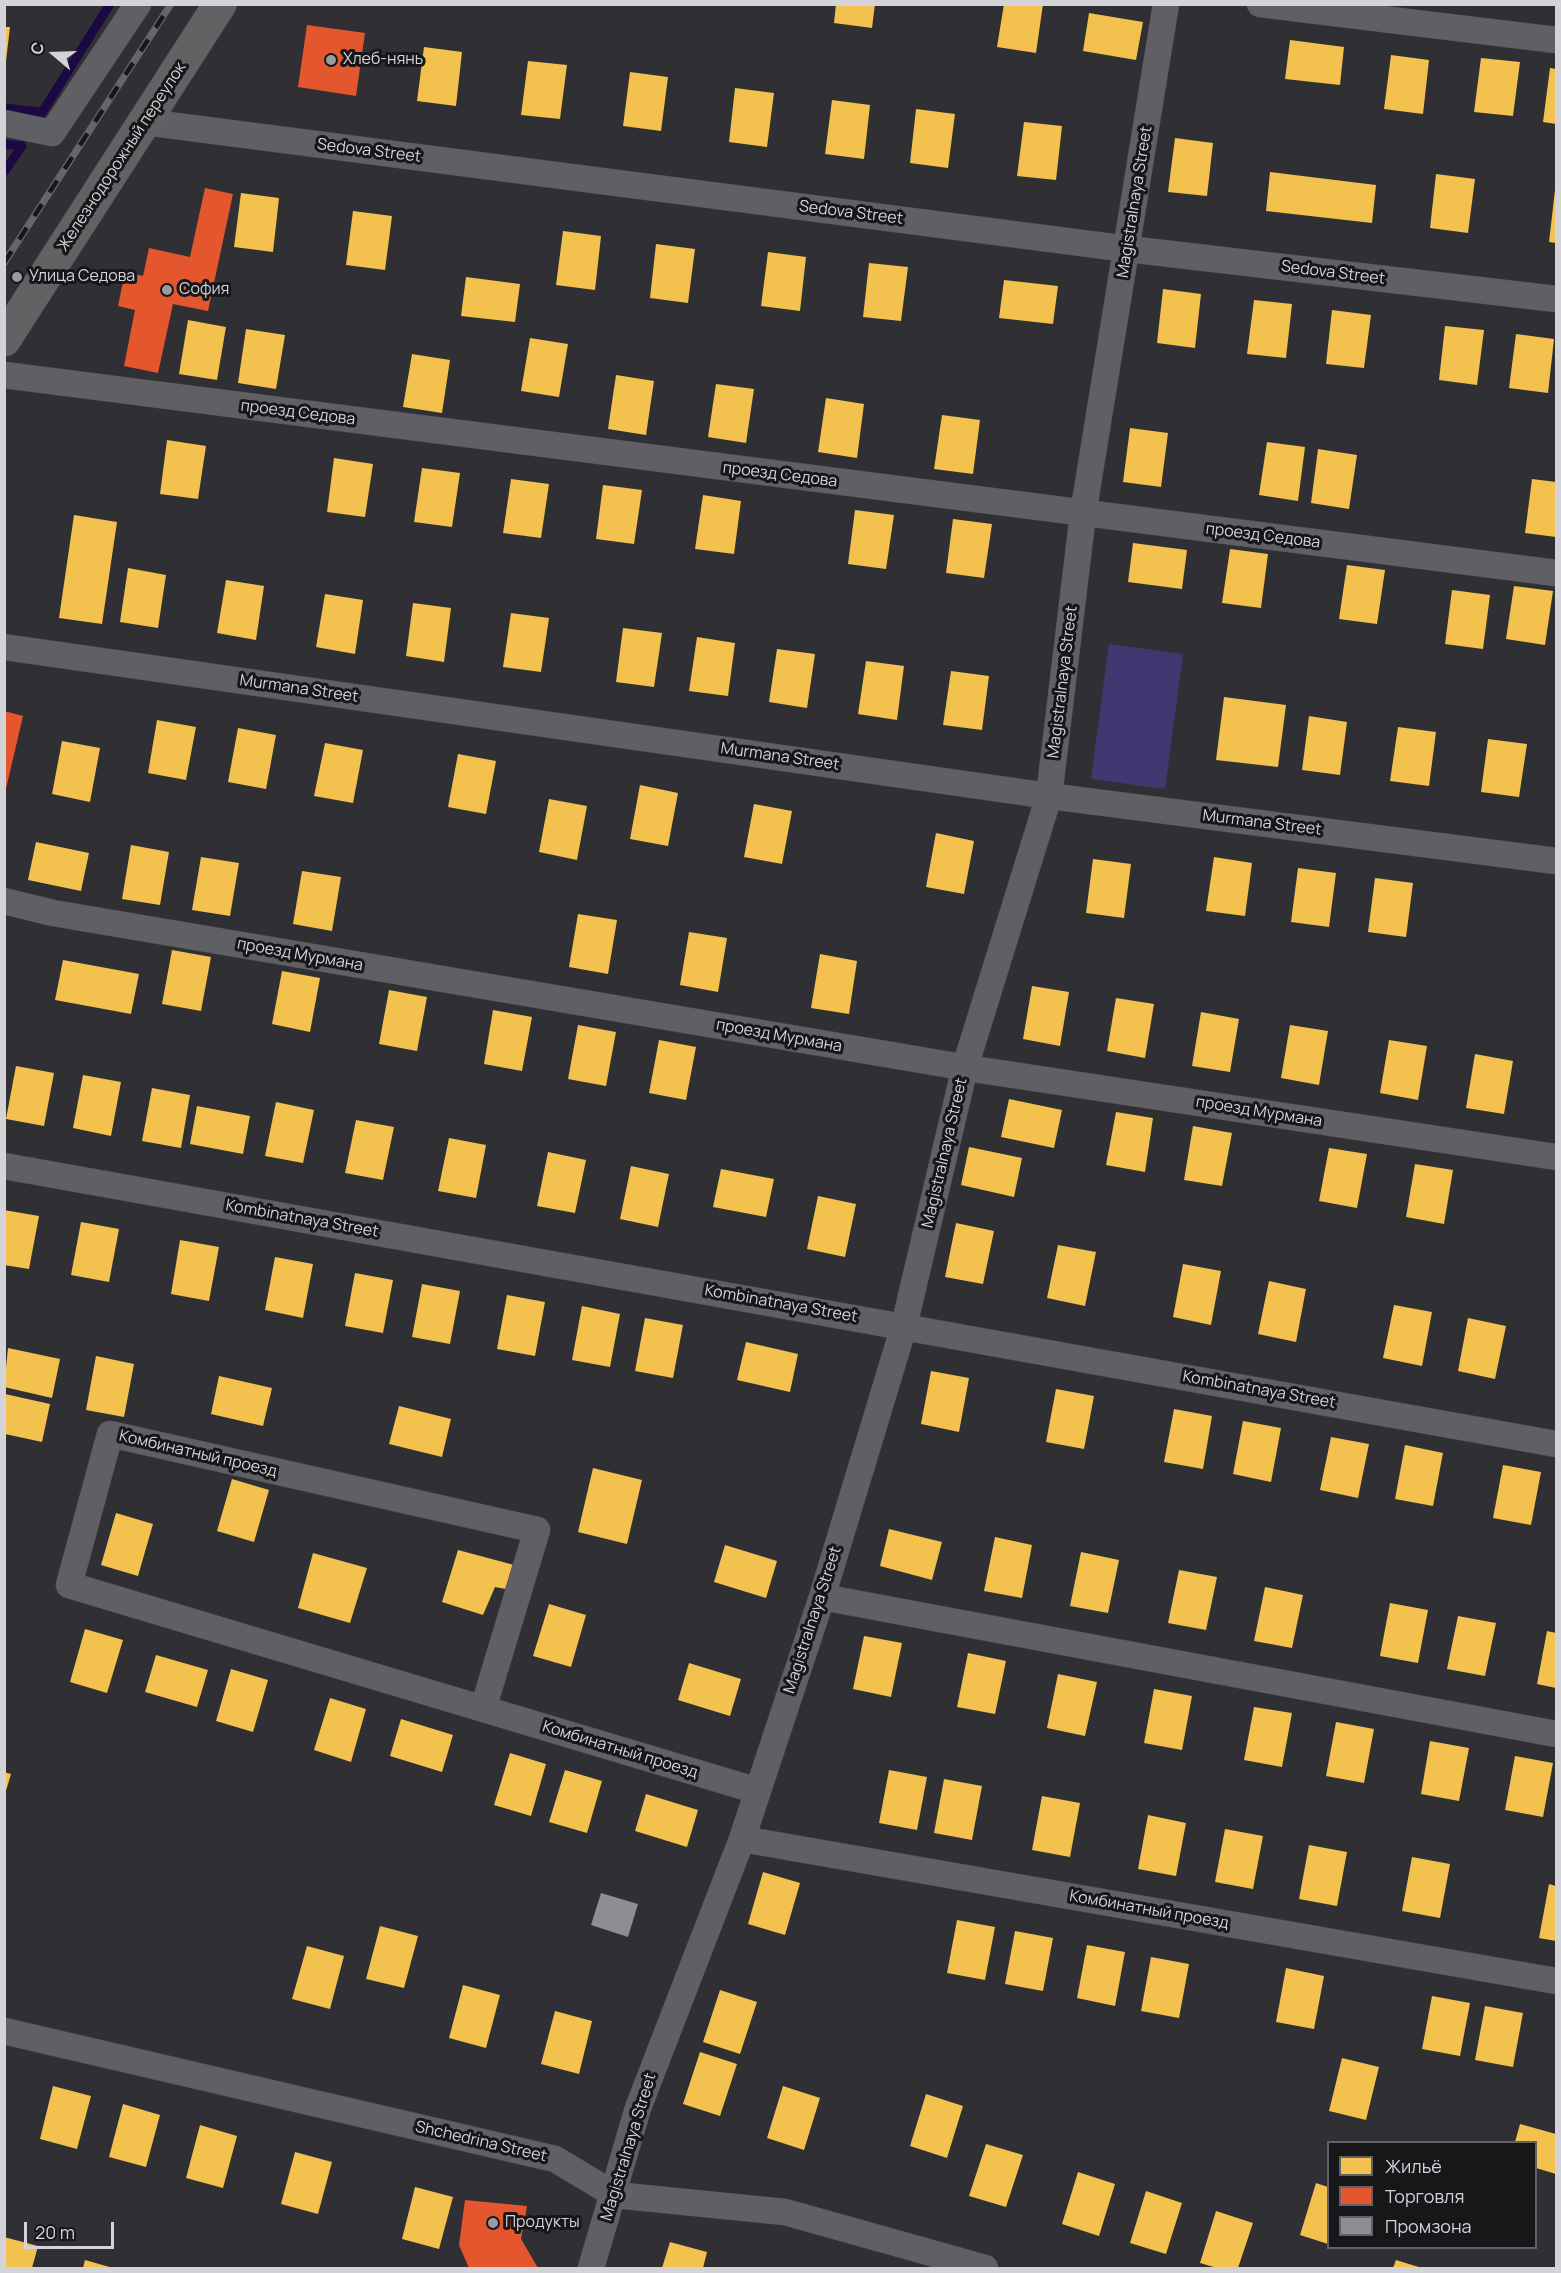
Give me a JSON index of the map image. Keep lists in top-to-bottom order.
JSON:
{
  "streets": {
    "street": [
      "Sedova Street",
      "Железнодорожный переулок",
      "Magistralnaya Street",
      "проезд Седова",
      "Murmana Street",
      "проезд Мурмана",
      "Kombinatnaya Street",
      "Комбинатный проезд",
      "Shchedrina Street"
    ]
  },
  "crossings": [
    ["Sedova Street", "Железнодорожный переулок"],
    ["Sedova Street", "Magistralnaya Street"],
    ["Magistralnaya Street", "проезд Седова"],
    ["Magistralnaya Street", "Murmana Street"],
    ["Magistralnaya Street", "проезд Мурмана"],
    ["Magistralnaya Street", "Kombinatnaya Street"],
    ["Magistralnaya Street", "Комбинатный проезд"],
    ["Magistralnaya Street", "Shchedrina Street"]
  ],
  "places": [
    "Хлеб-нянь",
    "Улица Седова",
    "София",
    "Продукты"
  ],
  "legend": ["Жильё", "Торговля", "Промзона"],
  "scale_bar": "20 m",
  "north": "left"
}
